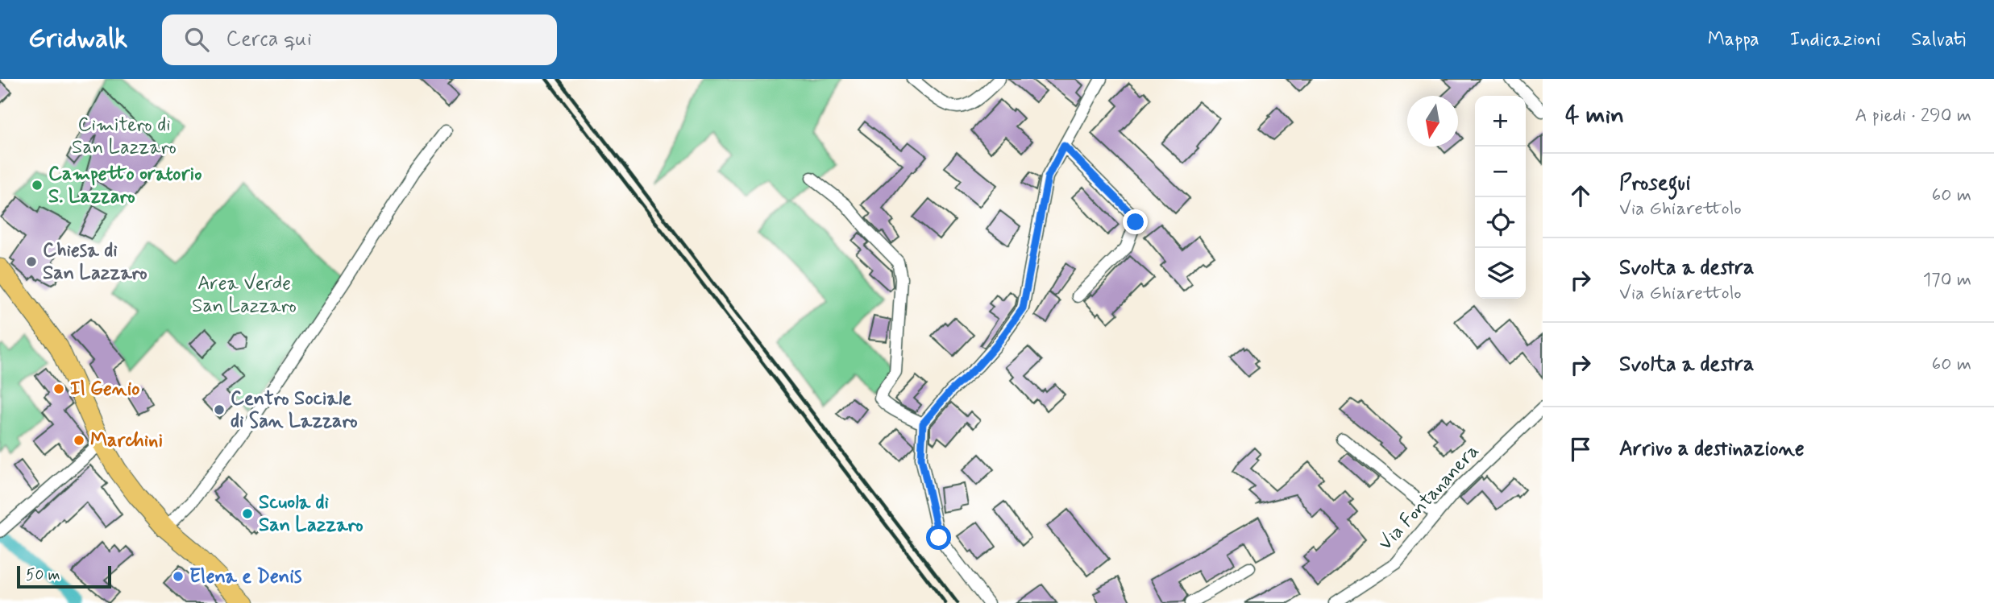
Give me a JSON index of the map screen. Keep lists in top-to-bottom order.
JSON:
{
  "streets": {
    "street": ["Via Fontananera"]
  },
  "parks": ["Cimitero di San Lazzaro", "Area Verde San Lazzaro"],
  "places": [
    "Campetto oratorio S. Lazzaro",
    "Chiesa di San Lazzaro",
    "Il Genio",
    "Centro Sociale di San Lazzaro",
    "Marchini",
    "Scuola di San Lazzaro",
    "Elena e Denis"
  ],
  "scale_bar": "50 m",
  "north": "bottom",
  "page": {
    "header": "Gridwalk",
    "search": "Cerca qui",
    "nav": ["Mappa", "Indicazioni", "Salvati"],
    "heading": ["4 min", "A piedi · 290 m"],
    "map_buttons": ["+", "−"],
    "list": [
      ["Prosegui", "Via Ghiarettolo", "60 m"],
      ["Svolta a destra", "Via Ghiarettolo", "170 m"],
      ["Svolta a destra", "60 m"],
      "Arrivo a destinazione"
    ],
    "scale": "50 m"
  }
}
